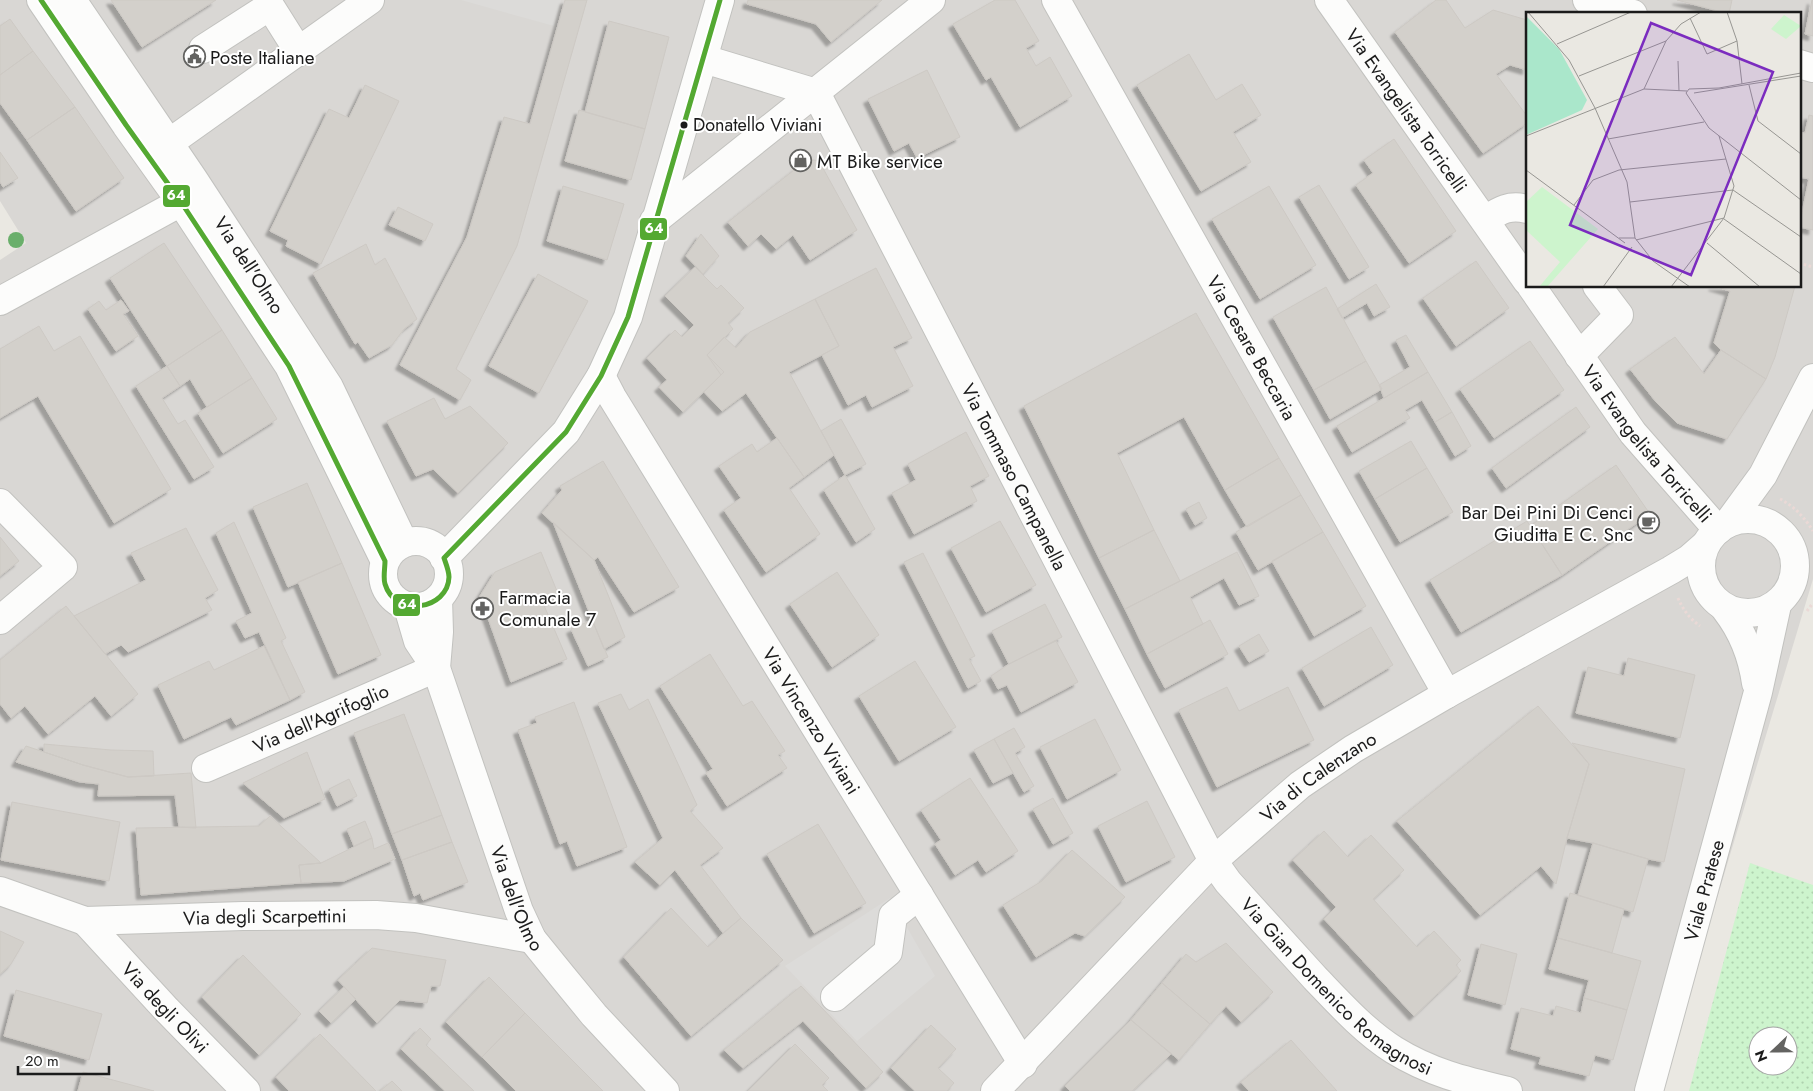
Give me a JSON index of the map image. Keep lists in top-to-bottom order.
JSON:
{
  "streets": {
    "street": [
      "Via Evangelista Torricelli",
      "Via dell'Olmo",
      "Via Cesare Beccaria",
      "Via Tommaso Campanella",
      "Via dell'Agrifoglio",
      "Via Vincenzo Viviani",
      "Via di Calenzano",
      "Viale Pratese",
      "Via degli Scarpettini",
      "Via Gian Domenico Romagnosi",
      "Via degli Olivi"
    ]
  },
  "crossings": [
    ["Via Evangelista Torricelli", "Via di Calenzano"],
    ["Via Evangelista Torricelli", "Viale Pratese"],
    ["Via dell'Olmo", "Via dell'Agrifoglio"],
    ["Via dell'Olmo", "Via degli Scarpettini"],
    ["Via Cesare Beccaria", "Via di Calenzano"],
    ["Via Tommaso Campanella", "Via di Calenzano"],
    ["Via Tommaso Campanella", "Via Gian Domenico Romagnosi"],
    ["Via Vincenzo Viviani", "Via di Calenzano"],
    ["Via di Calenzano", "Viale Pratese"],
    ["Via di Calenzano", "Via Gian Domenico Romagnosi"],
    ["Via degli Scarpettini", "Via degli Olivi"]
  ],
  "places": {
    "public building": ["Poste Italiane"],
    "other": ["Donatello Viviani"],
    "shop": ["MT Bike service"],
    "cafe": ["Bar Dei Pini Di Cenci Giuditta E C. Snc"],
    "pharmacy": ["Farmacia Comunale 7"]
  },
  "lines": ["transit line 64"],
  "scale_bar": "20 m",
  "north": "left"
}
